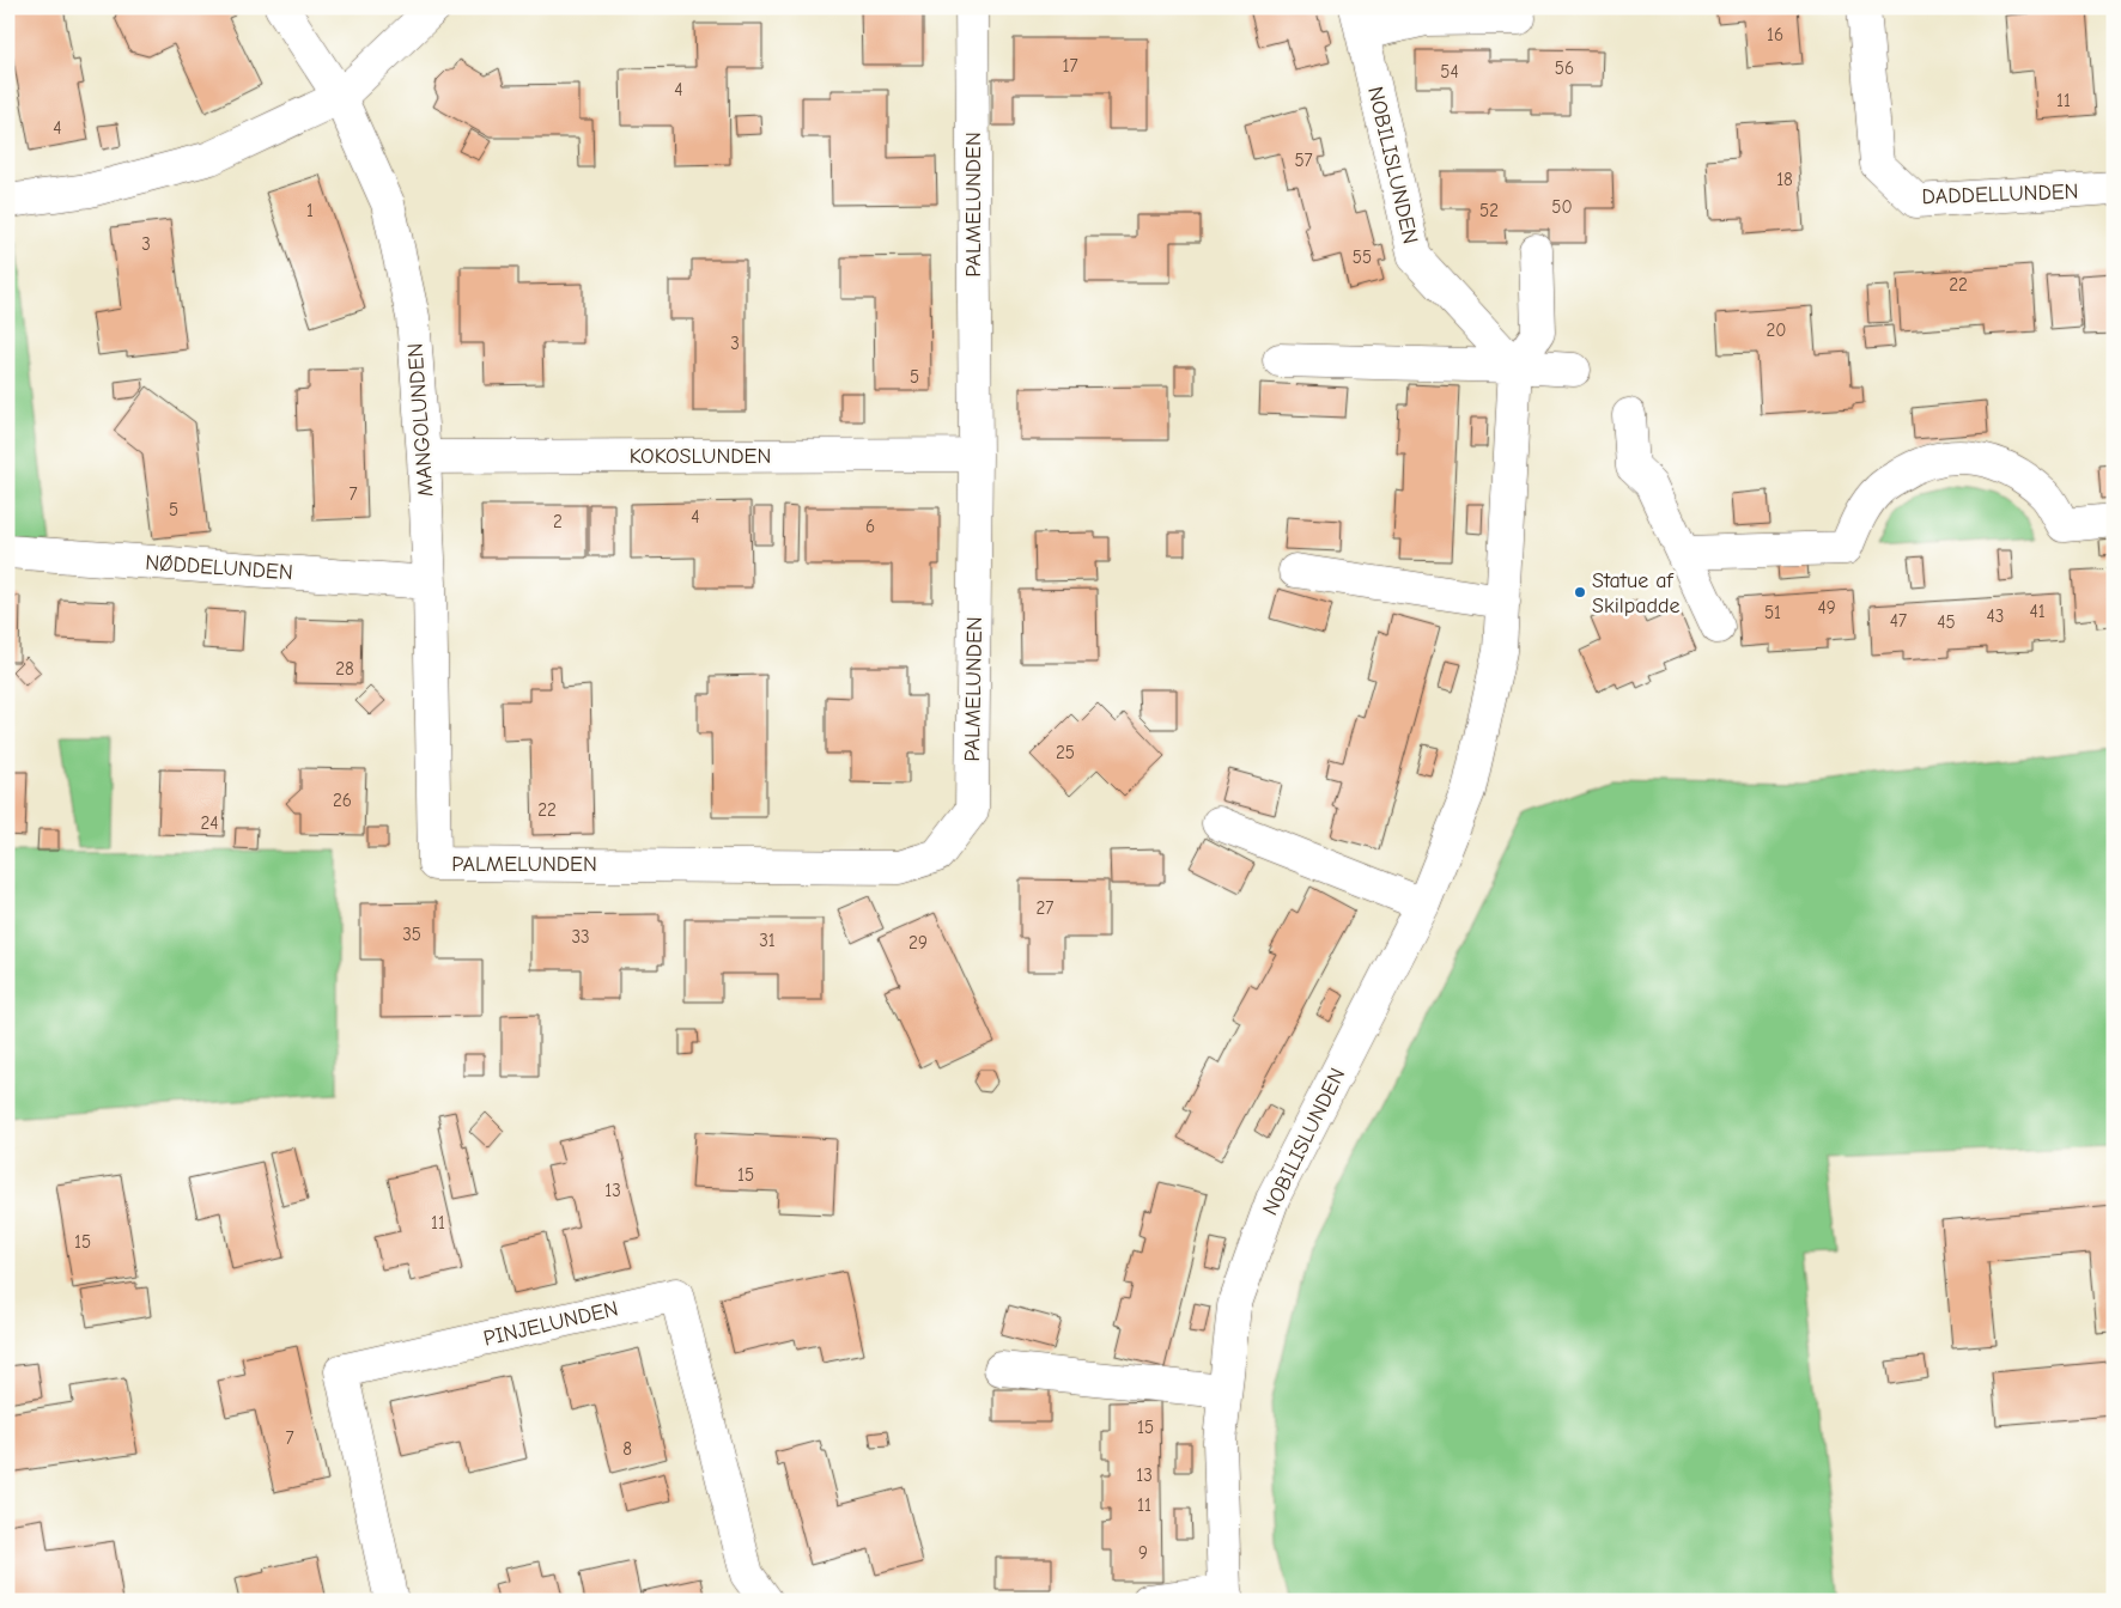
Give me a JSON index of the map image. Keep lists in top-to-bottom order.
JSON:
{
  "streets": {
    "street": [
      "NOBILISLUNDEN",
      "DADDELLUNDEN",
      "PALMELUNDEN",
      "MANGOLUNDEN",
      "KOKOSLUNDEN",
      "NØDDELUNDEN",
      "PINJELUNDEN"
    ]
  },
  "crossings": [
    ["PALMELUNDEN", "MANGOLUNDEN"],
    ["PALMELUNDEN", "KOKOSLUNDEN"],
    ["MANGOLUNDEN", "KOKOSLUNDEN"],
    ["MANGOLUNDEN", "NØDDELUNDEN"]
  ],
  "places": ["Statue af Skilpadde"],
  "house_numbers": [
    "16",
    "17",
    "56",
    "54",
    "4",
    "11",
    "4",
    "57",
    "18",
    "50",
    "1",
    "52",
    "3",
    "55",
    "22",
    "20",
    "3",
    "5",
    "7",
    "5",
    "4",
    "2",
    "6",
    "49",
    "41",
    "51",
    "43",
    "47",
    "45",
    "28",
    "25",
    "26",
    "22",
    "24",
    "27",
    "35",
    "33",
    "31",
    "29",
    "15",
    "13",
    "11",
    "15",
    "15",
    "7",
    "8",
    "13",
    "11",
    "9"
  ]
}
